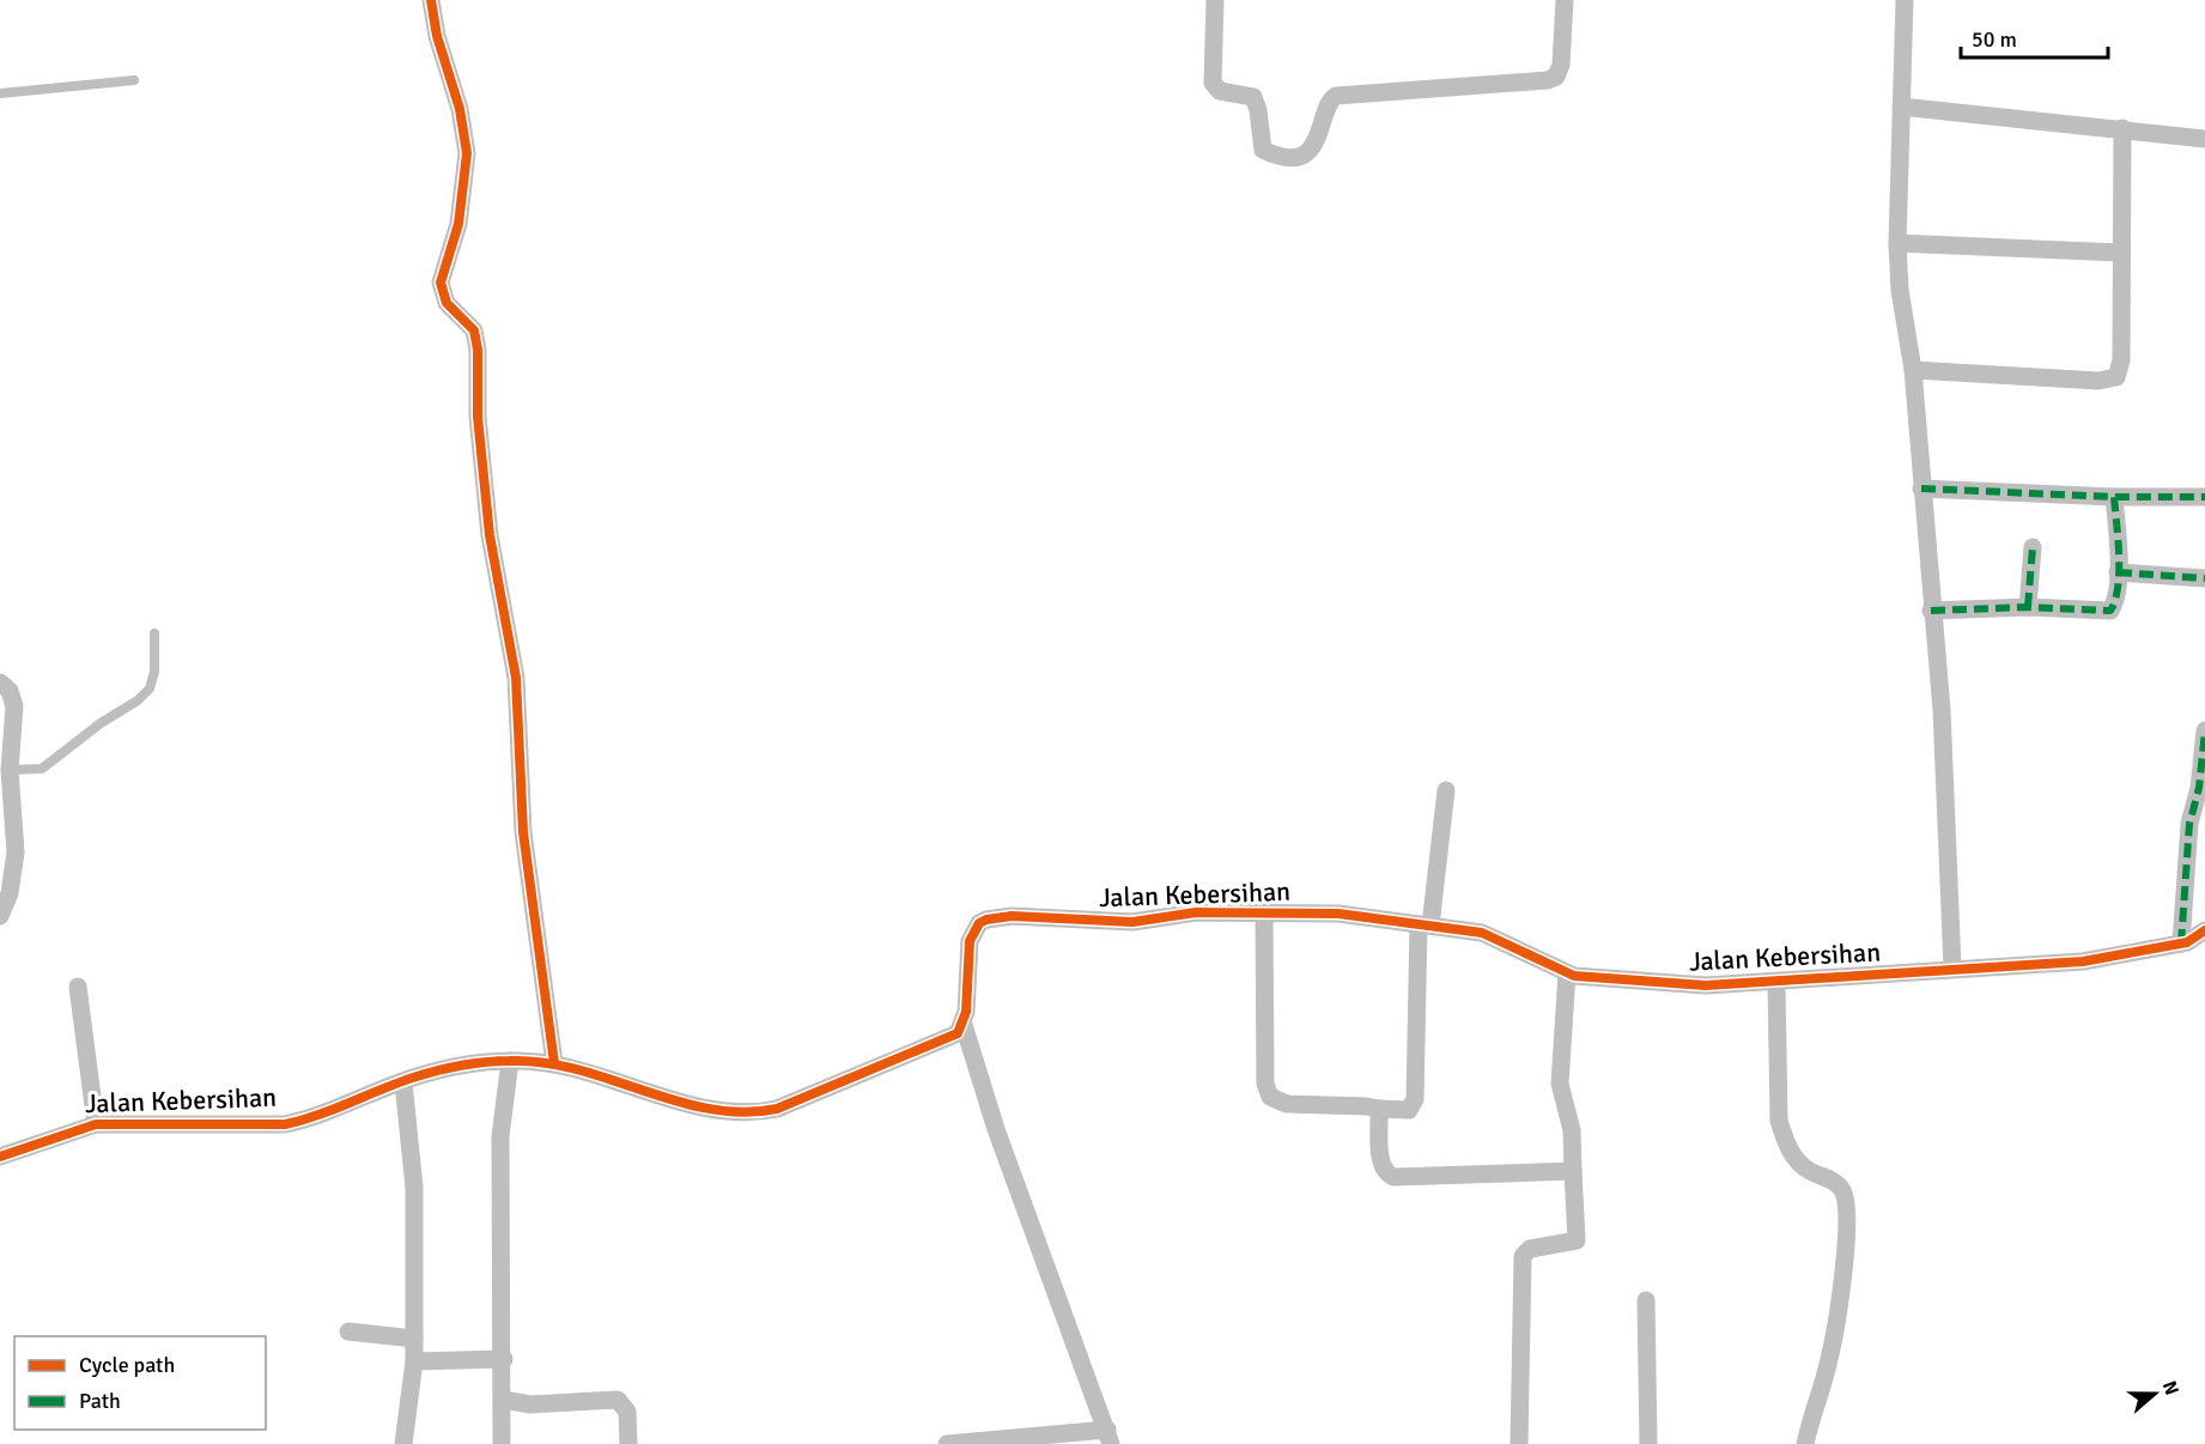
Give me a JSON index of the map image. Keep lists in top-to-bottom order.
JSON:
{
  "streets": {
    "street": ["Jalan Kebersihan"]
  },
  "legend": ["Cycle path", "Path"],
  "scale_bar": "50 m",
  "north": "right"
}
